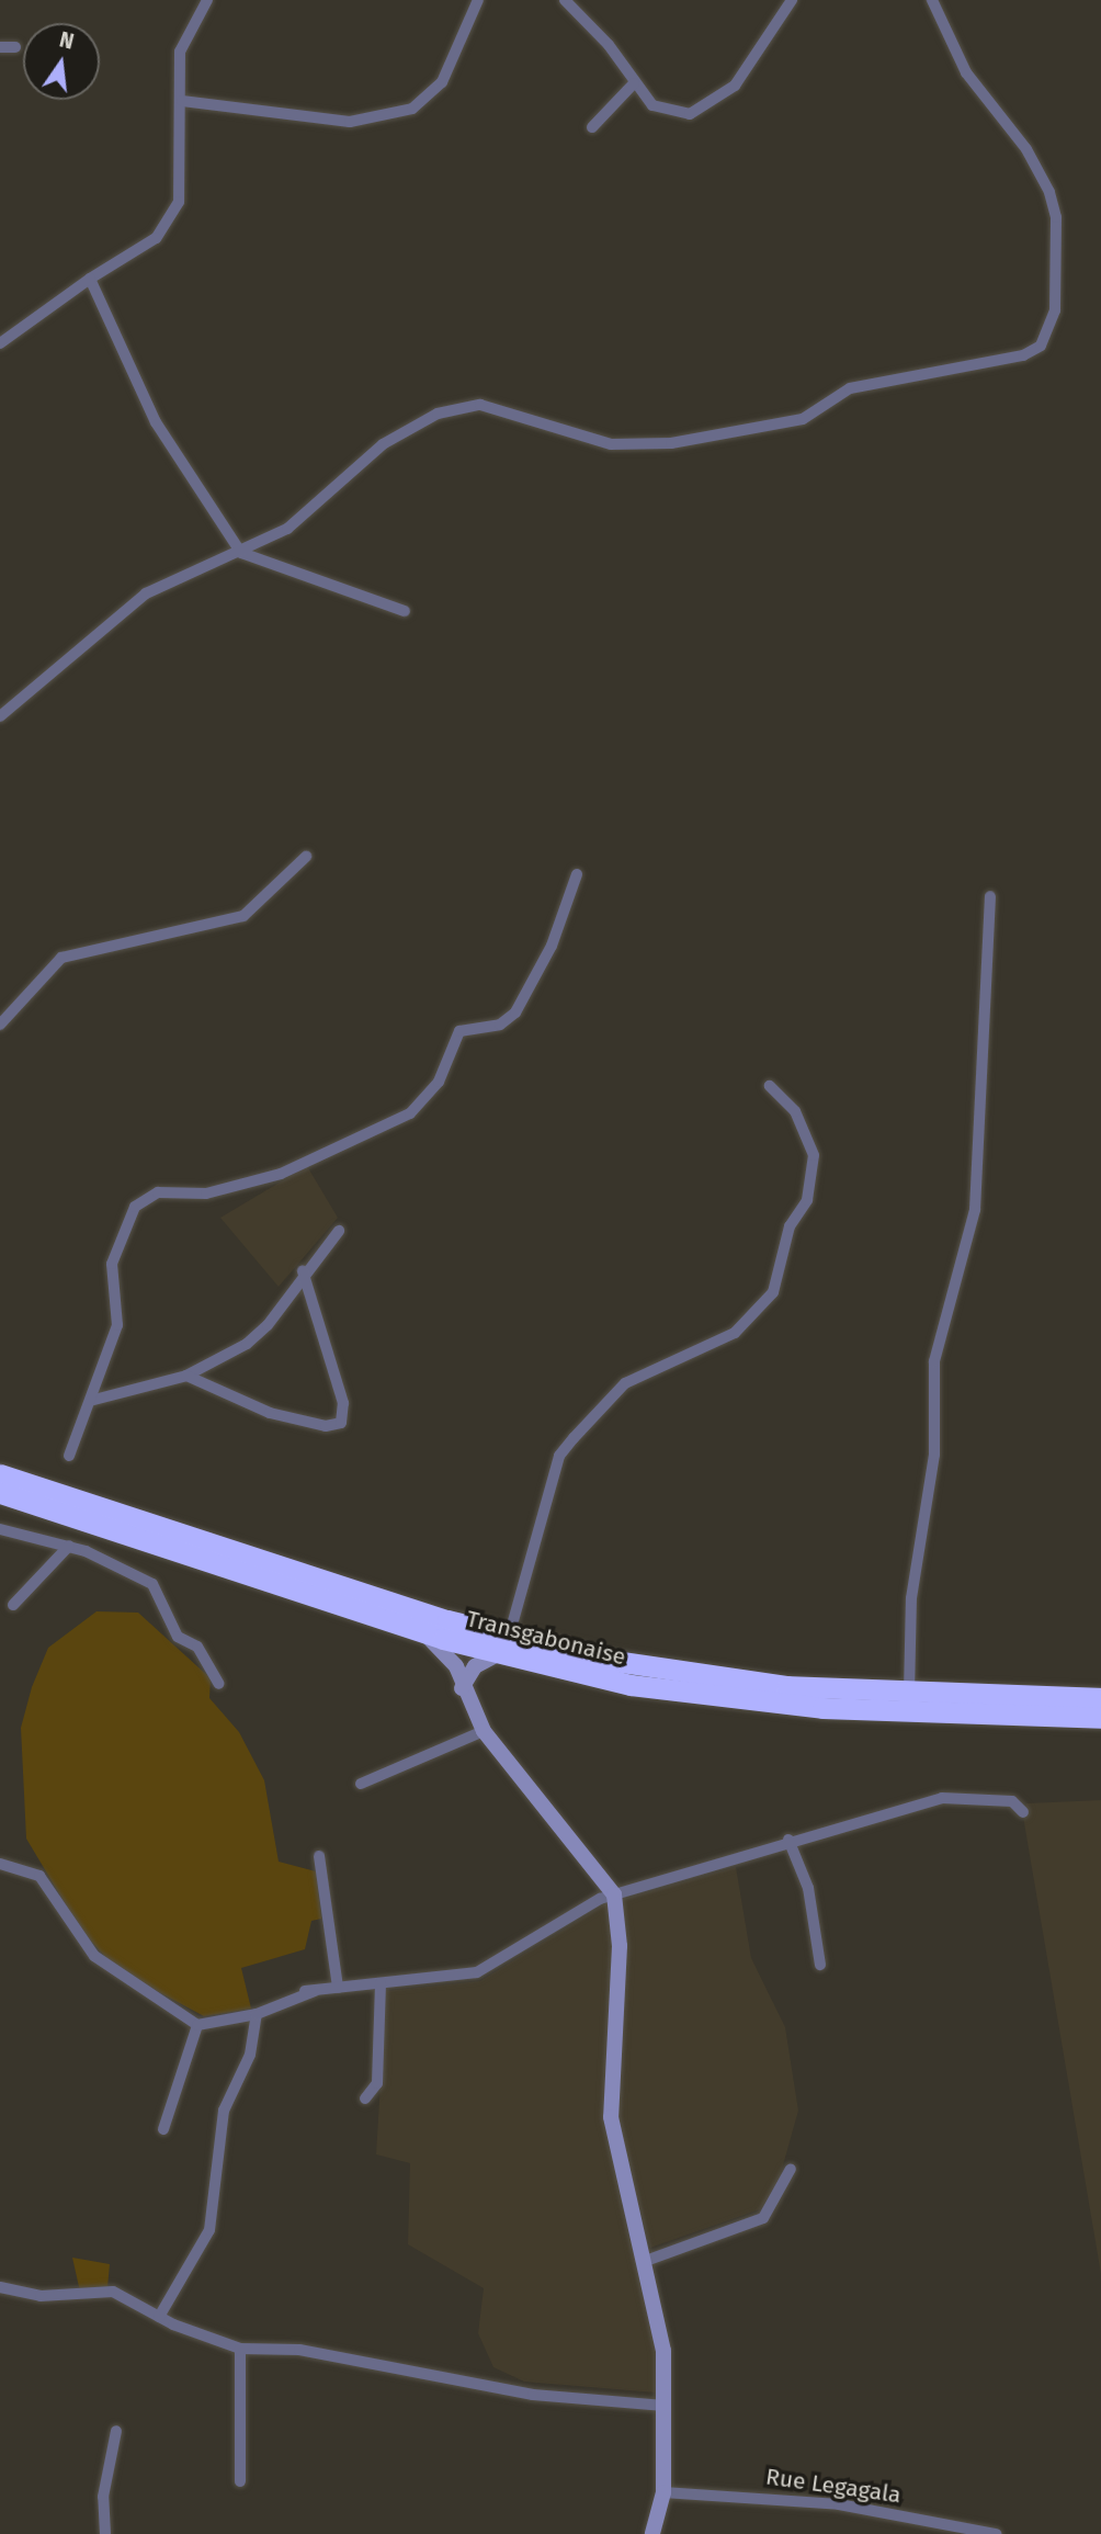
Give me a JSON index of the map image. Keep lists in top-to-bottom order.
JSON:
{
  "streets": {
    "highway": ["Transgabonaise"],
    "street": ["Rue Legagala"]
  },
  "north": "top"
}
